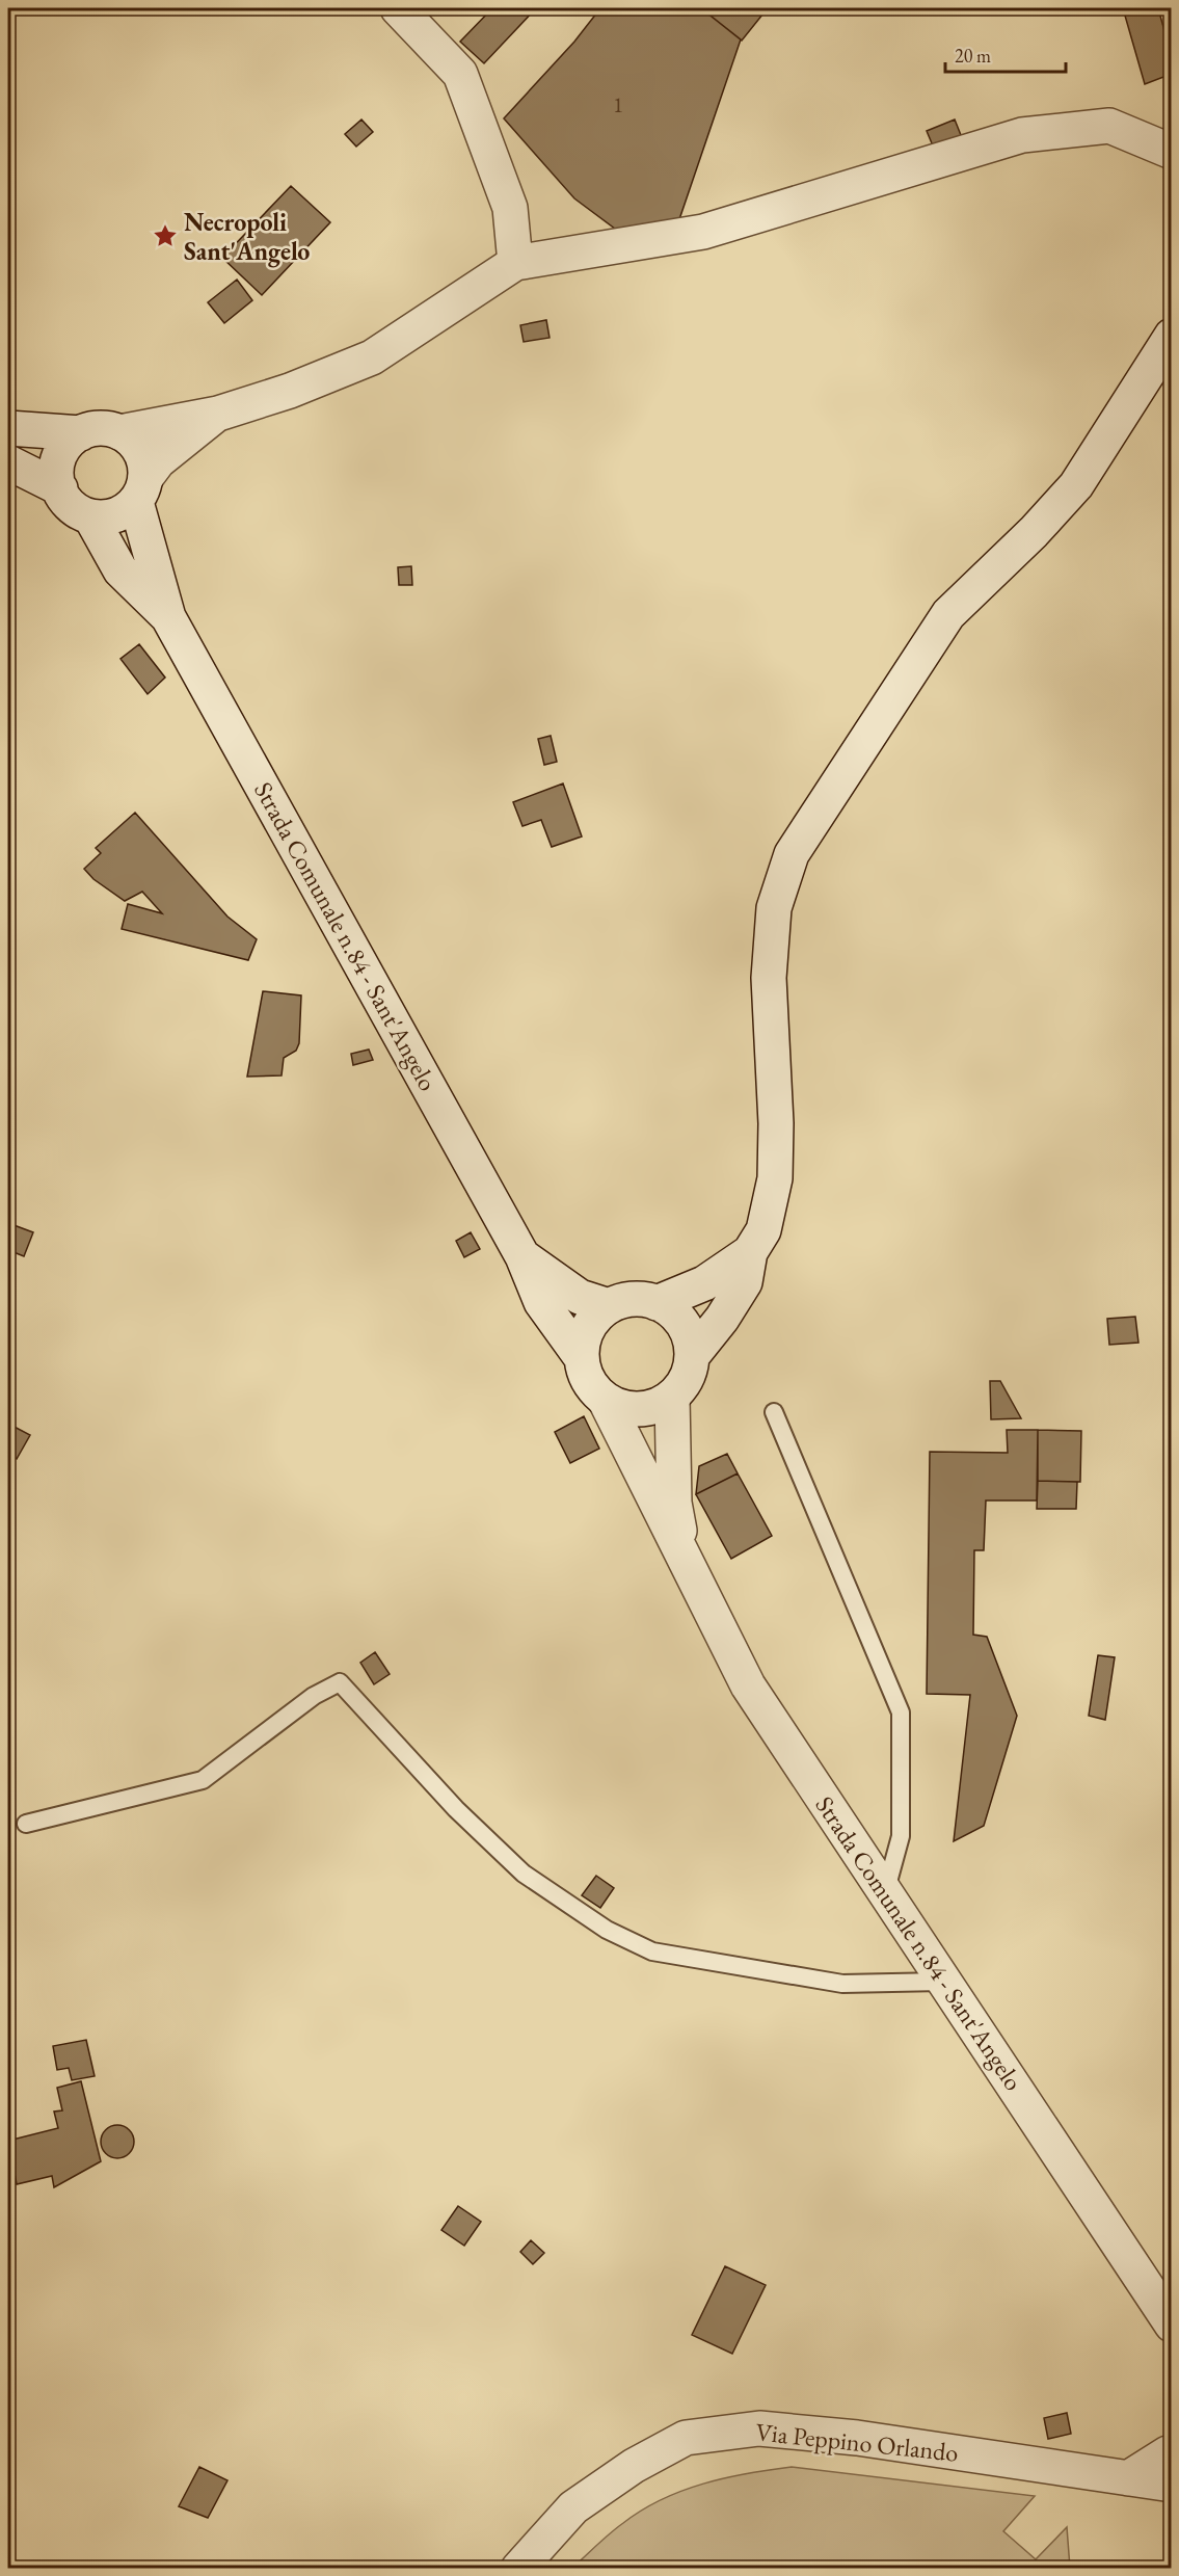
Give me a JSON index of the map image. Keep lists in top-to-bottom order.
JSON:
{
  "streets": {
    "street": ["Strada Comunale n.84 - Sant'Angelo", "Via Peppino Orlando"]
  },
  "places": {
    "place": ["Necropoli Sant'Angelo"]
  },
  "house_numbers": ["1"],
  "scale_bar": "20 m"
}
